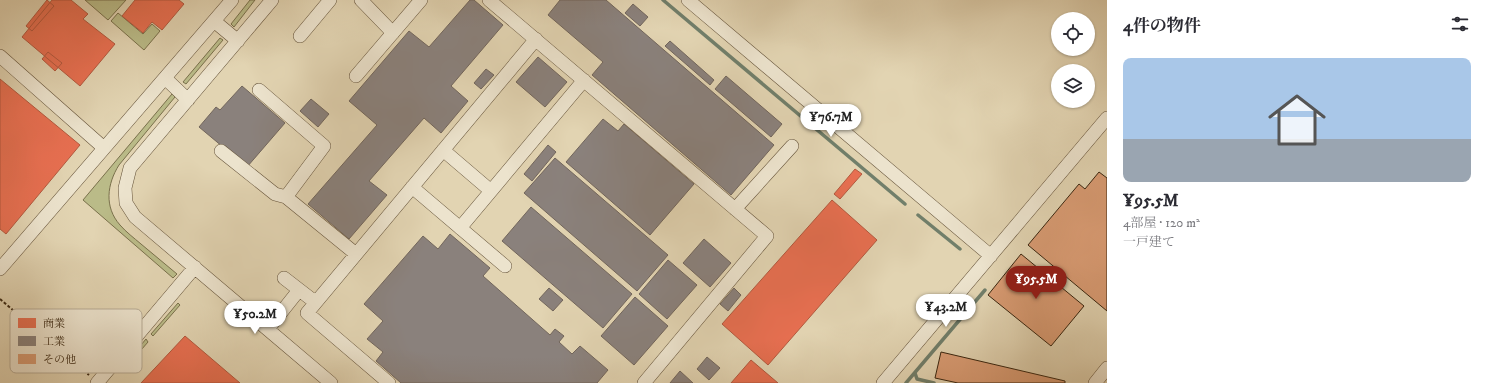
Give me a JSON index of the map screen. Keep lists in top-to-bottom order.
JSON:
{
  "legend": ["商業", "工業", "その他"],
  "page": {
    "heading": "4件の物件",
    "list": [
      {
        "name": "¥95.5M",
        "note": "4部屋 · 120 m² · 一戸建て"
      }
    ],
    "price": [
      "¥76.7M",
      "¥95.5M",
      "¥43.2M",
      "¥50.2M"
    ]
  }
}
